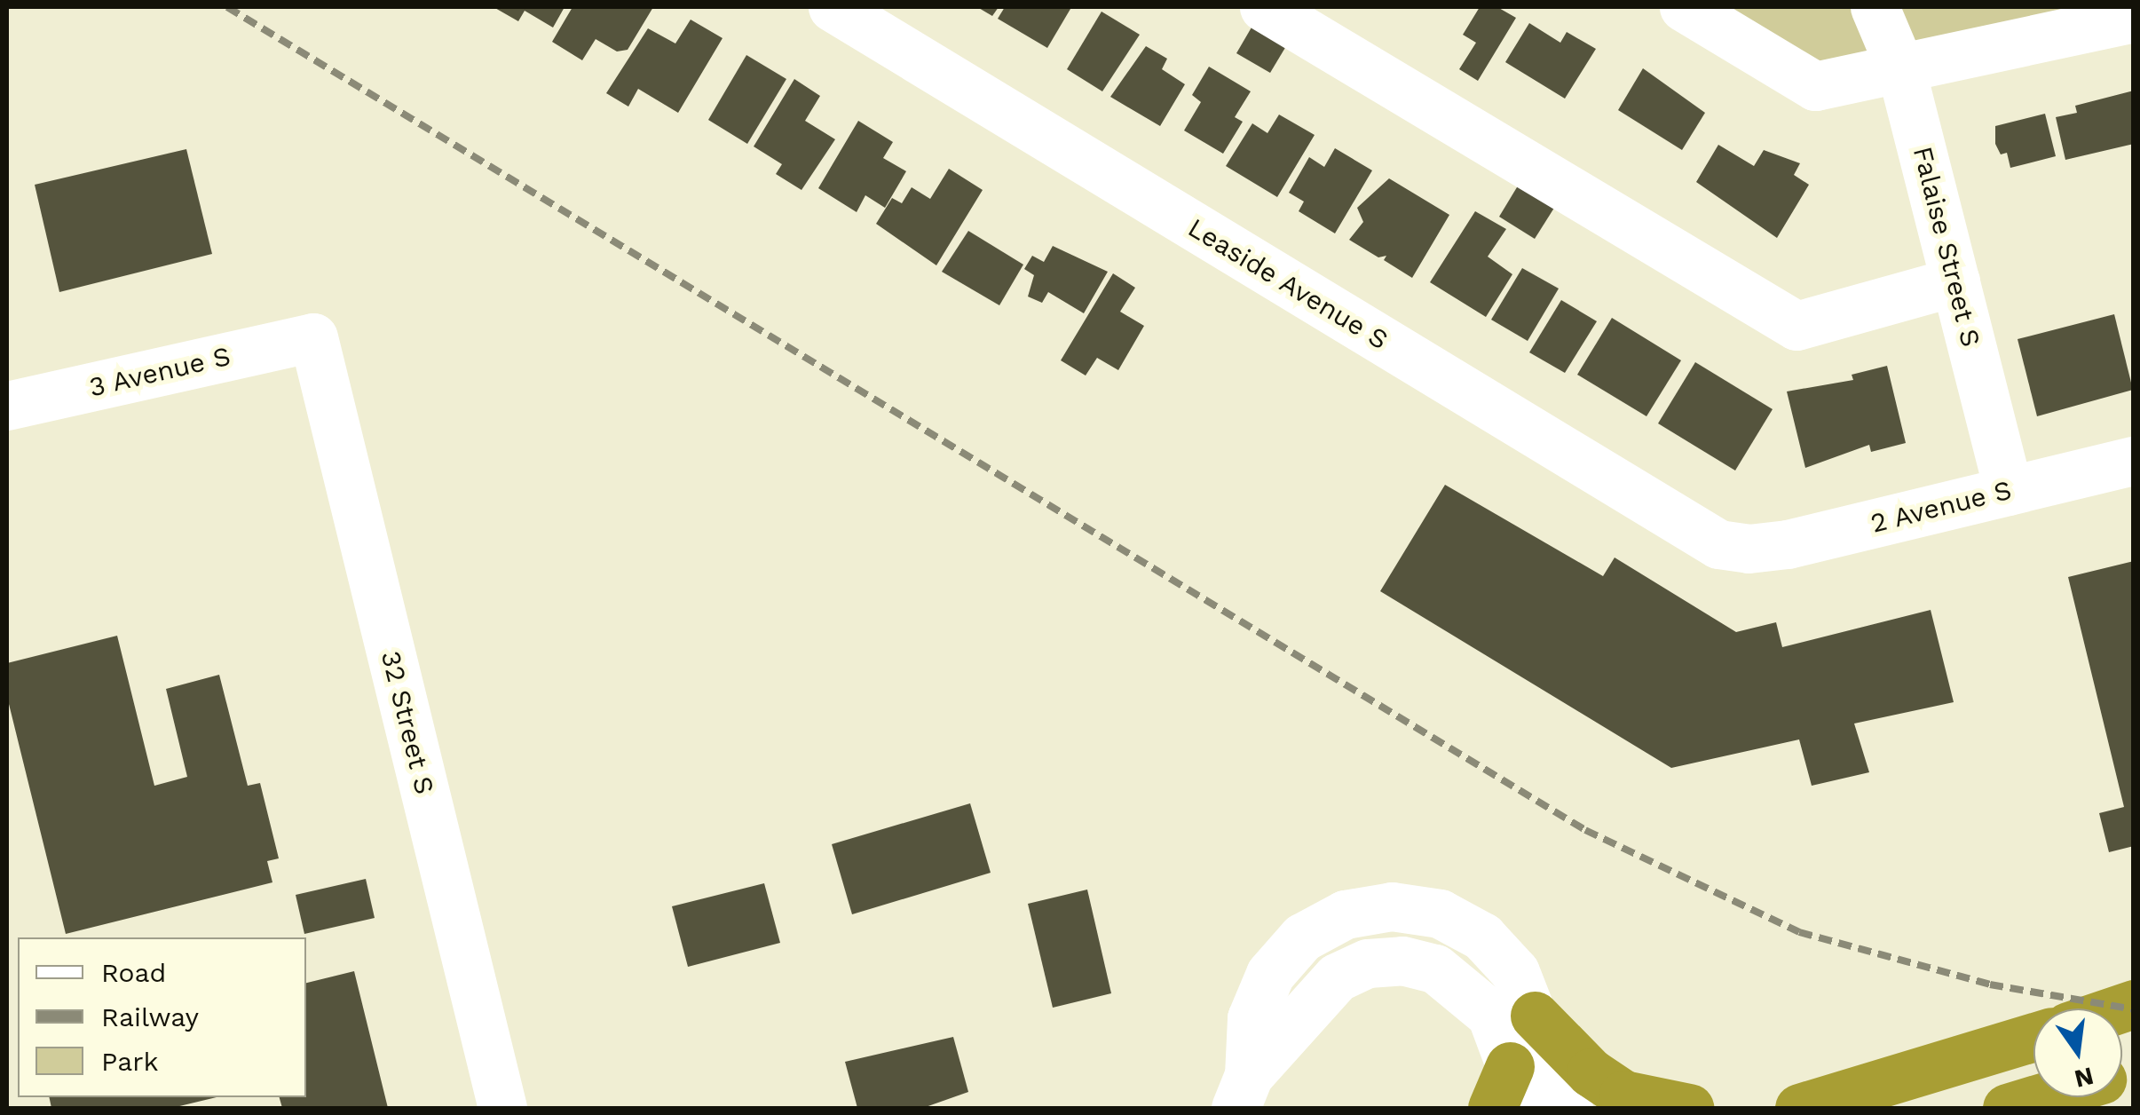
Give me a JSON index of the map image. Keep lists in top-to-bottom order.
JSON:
{
  "streets": {
    "street": [
      "Falaise Street S",
      "Leaside Avenue S",
      "3 Avenue S",
      "2 Avenue S",
      "32 Street S"
    ]
  },
  "crossings": [
    ["Falaise Street S", "2 Avenue S"],
    ["Leaside Avenue S", "2 Avenue S"],
    ["3 Avenue S", "32 Street S"]
  ],
  "legend": ["Road", "Railway", "Park"],
  "north": "bottom"
}
